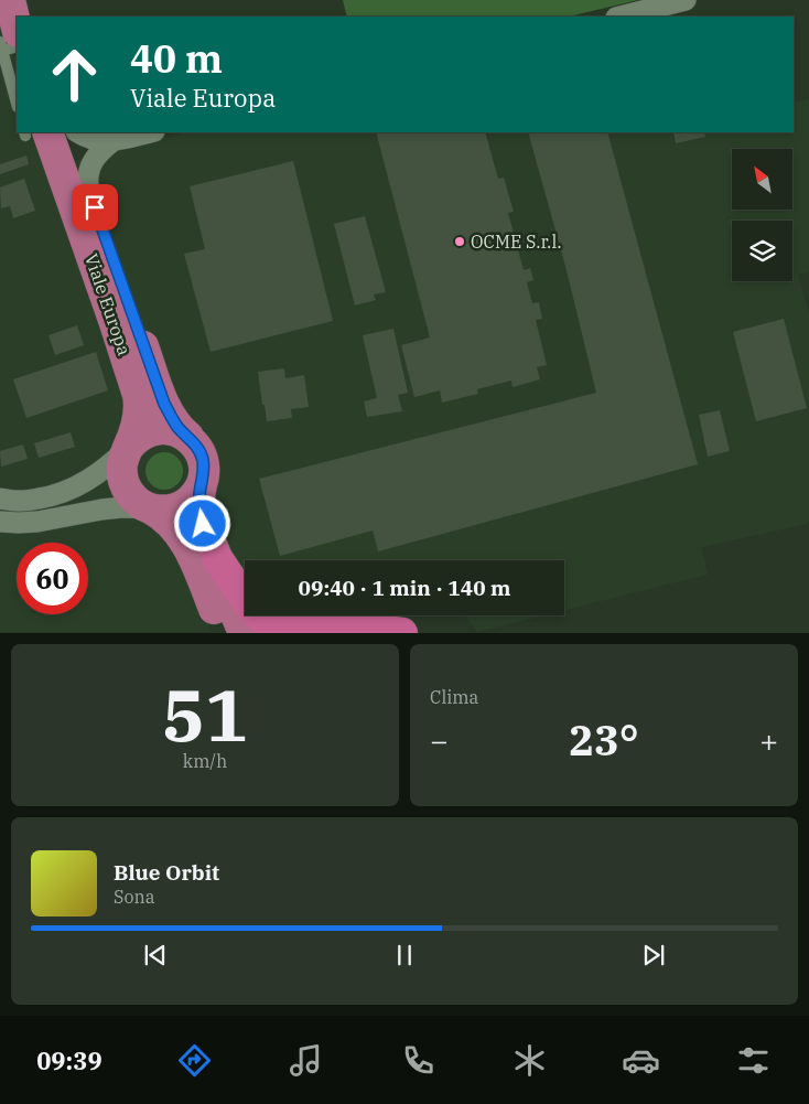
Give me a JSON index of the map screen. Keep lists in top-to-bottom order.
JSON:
{
  "streets": {
    "main road": ["Viale Europa"]
  },
  "places": ["OCME S.r.l."],
  "north": "top left",
  "page": {
    "turn": ["40 m", "Viale Europa"],
    "limit": "60",
    "trip": "09:40 · 1 min · 140 m",
    "tile": [
      ["51", "km/h"],
      "Clima"
    ],
    "heat": ["−", "23°", "+"],
    "song": ["Blue Orbit", "Sona"],
    "tabs": "09:39"
  }
}
